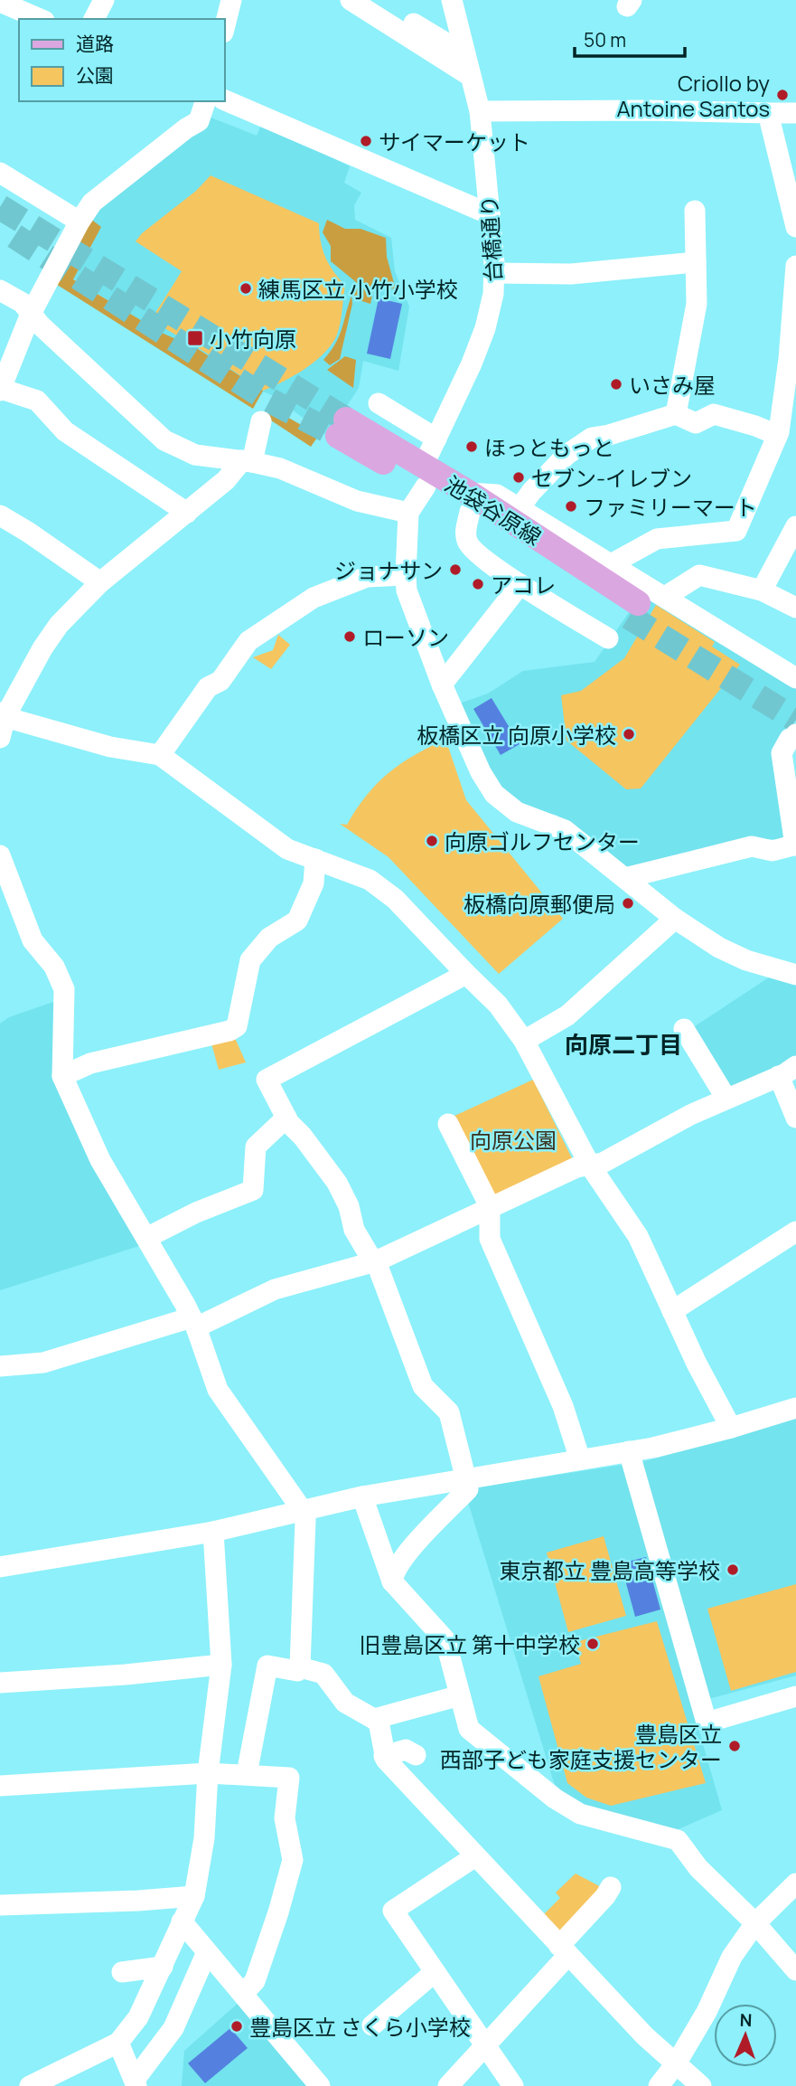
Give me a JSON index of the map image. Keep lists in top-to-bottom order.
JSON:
{
  "streets": {
    "main road": ["池袋谷原線"],
    "street": ["台橋通り"]
  },
  "crossings": [
    ["台橋通り", "池袋谷原線"]
  ],
  "districts": ["向原二丁目"],
  "parks": ["向原公園"],
  "places": {
    "other": [
      "Criollo by Antoine Santos",
      "サイマーケット",
      "練馬区立 小竹小学校",
      "いさみ屋",
      "ほっともっと",
      "セブン-イレブン",
      "ファミリーマート",
      "ジョナサン",
      "アコレ",
      "ローソン",
      "板橋区立 向原小学校",
      "向原ゴルフセンター",
      "板橋向原郵便局",
      "東京都立 豊島高等学校",
      "旧豊島区立 第十中学校",
      "豊島区立 西部子ども家庭支援センター",
      "豊島区立 さくら小学校"
    ],
    "transit": ["小竹向原"]
  },
  "legend": ["道路", "公園"],
  "scale_bar": "50 m",
  "north": "top"
}
